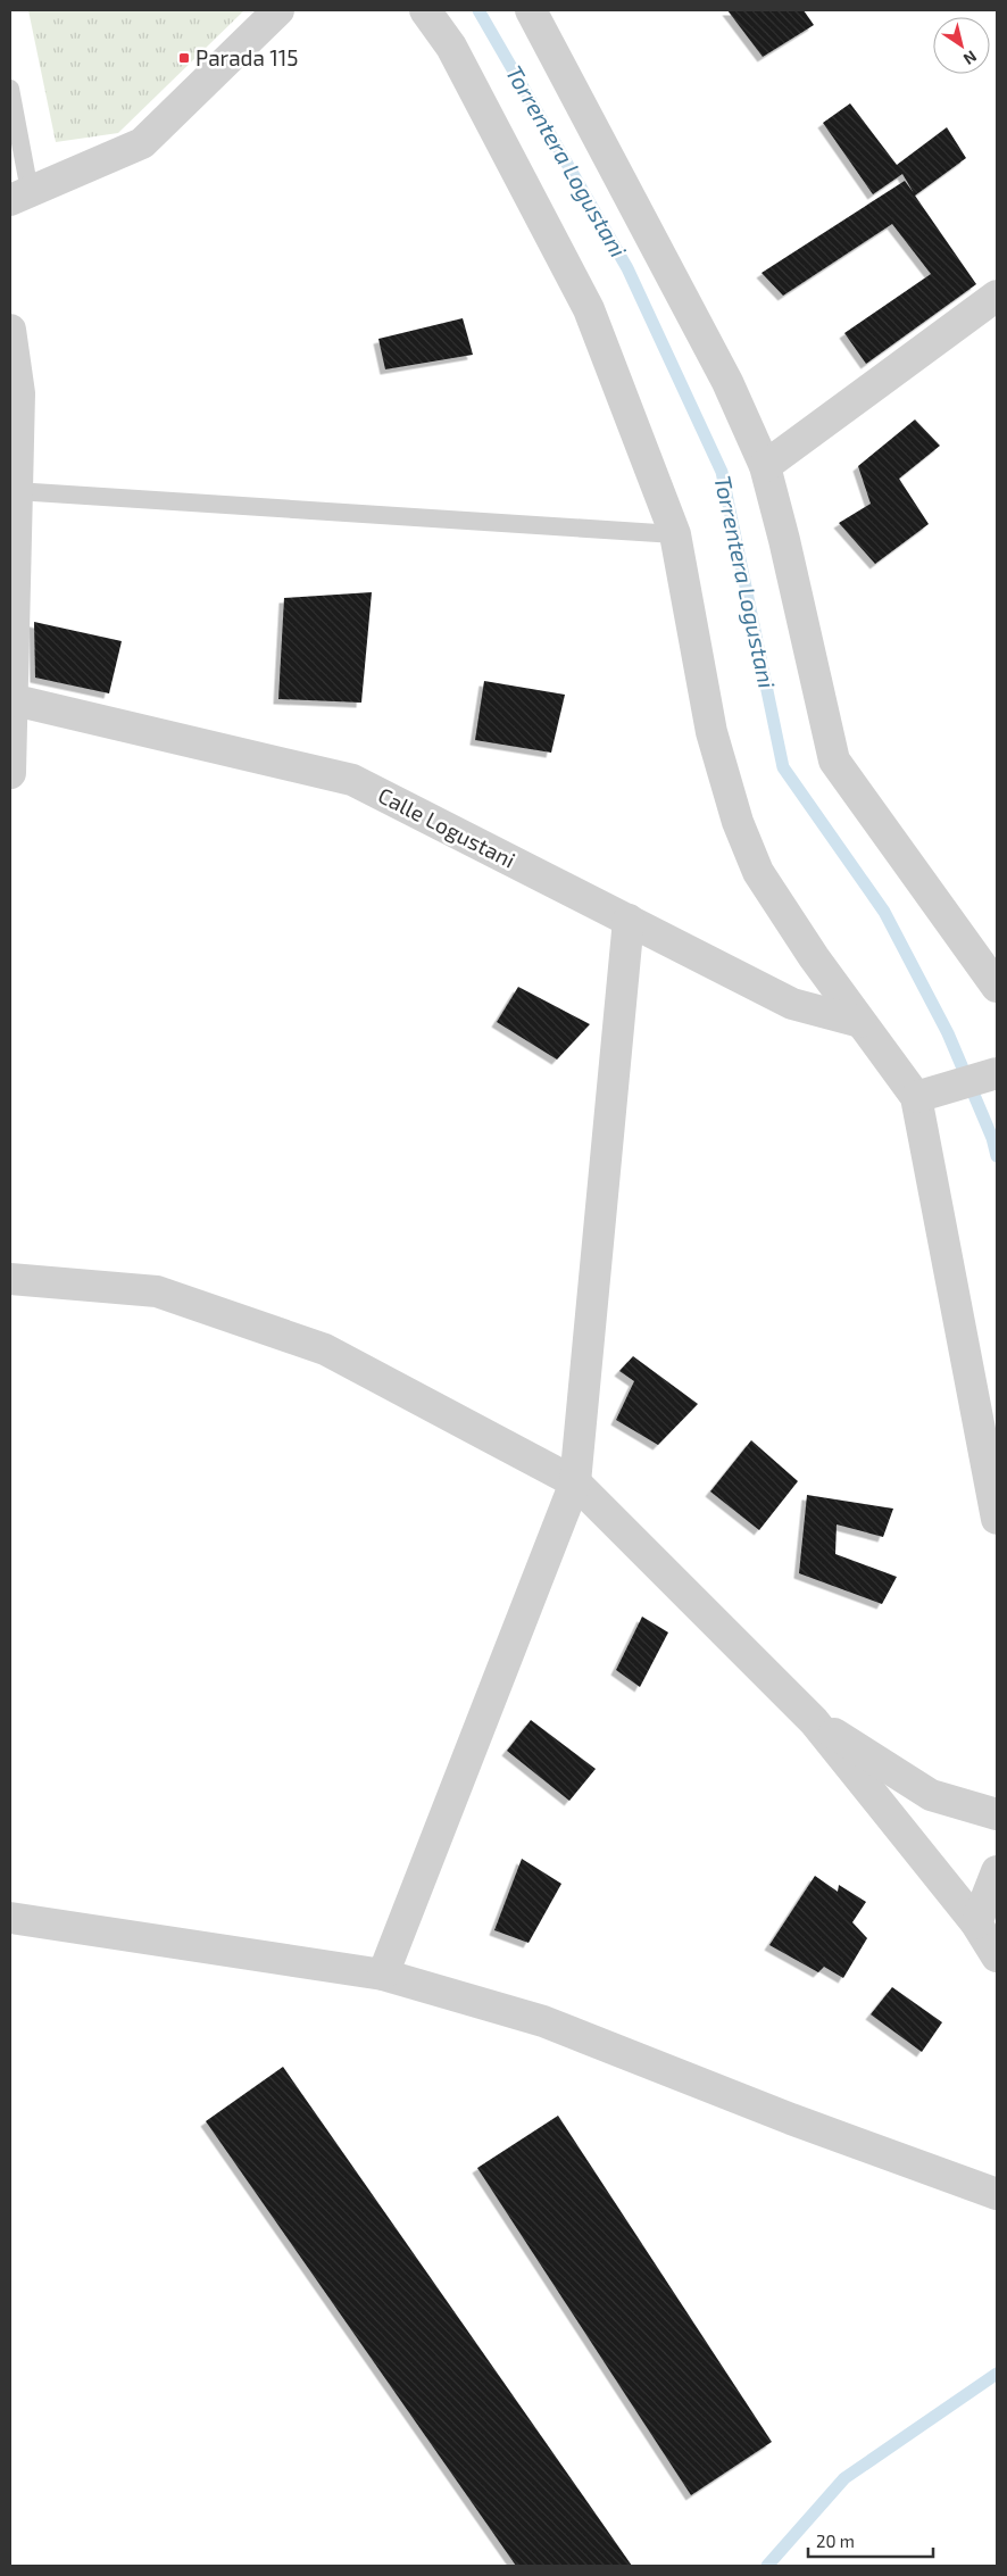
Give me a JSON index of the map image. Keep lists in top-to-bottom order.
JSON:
{
  "streets": {
    "street": ["Calle Logustani"]
  },
  "water": ["Torrentera Logustani"],
  "places": {
    "transit": ["Parada 115"]
  },
  "scale_bar": "20 m",
  "north": "bottom right"
}
